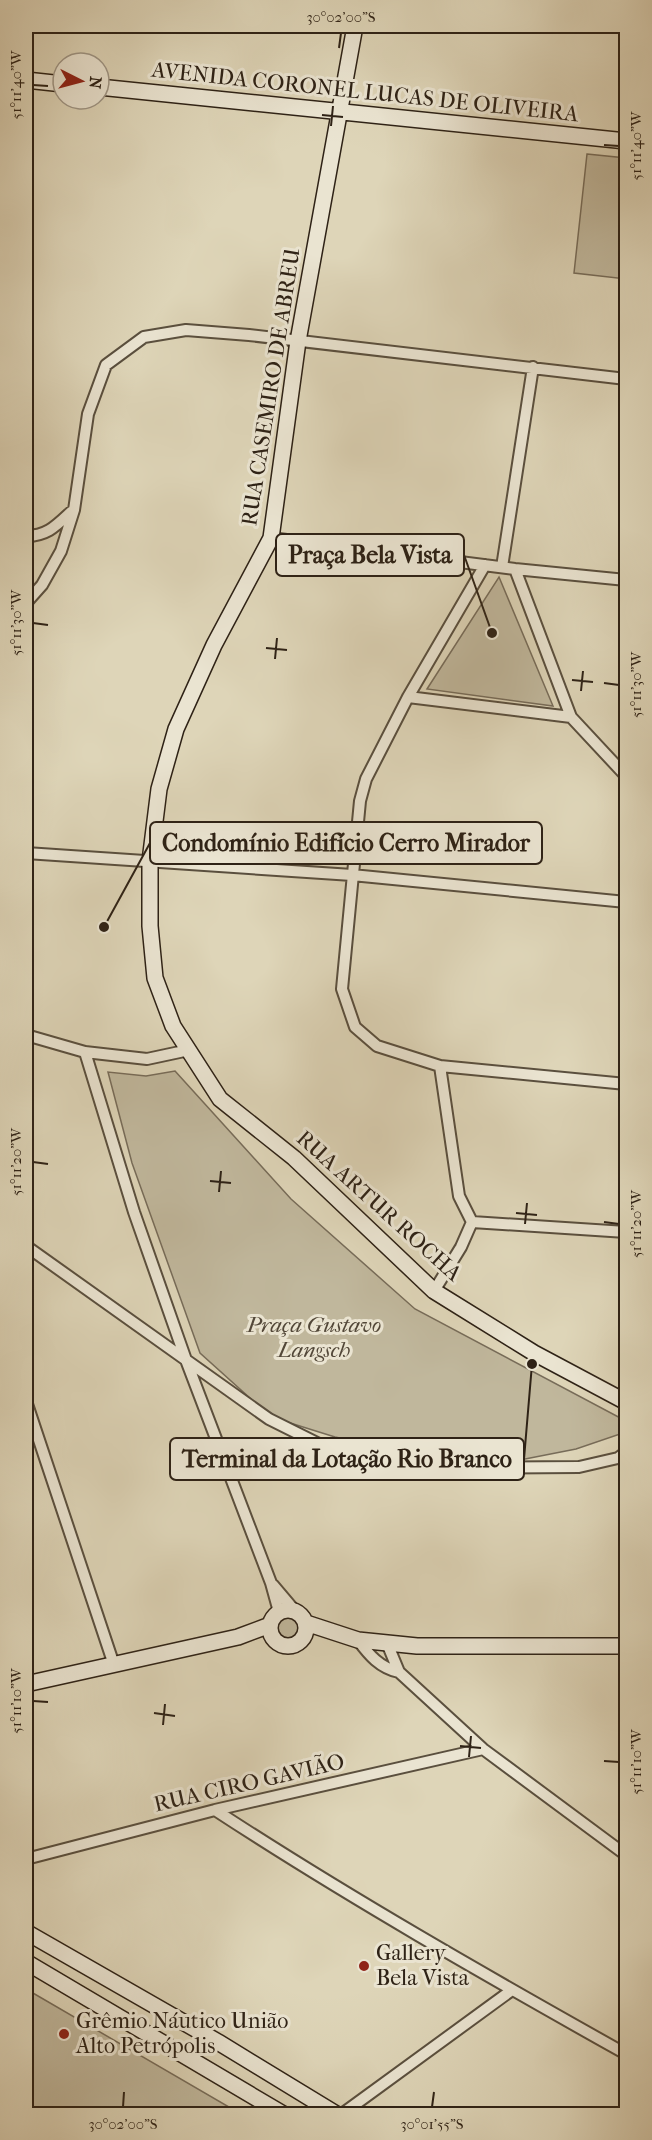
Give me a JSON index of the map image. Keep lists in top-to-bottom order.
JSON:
{
  "streets": {
    "street": [
      "AVENIDA CORONEL LUCAS DE OLIVEIRA",
      "RUA CASEMIRO DE ABREU",
      "RUA ARTUR ROCHA",
      "RUA CIRO GAVIÃO"
    ]
  },
  "crossings": [
    ["AVENIDA CORONEL LUCAS DE OLIVEIRA", "RUA CASEMIRO DE ABREU"],
    ["RUA CASEMIRO DE ABREU", "RUA ARTUR ROCHA"]
  ],
  "parks": ["Praça Gustavo Langsch"],
  "places": [
    "Praça Bela Vista",
    "Condomínio Edifício Cerro Mirador",
    "Terminal da Lotação Rio Branco",
    "Gallery Bela Vista",
    "Grêmio Náutico União Alto Petrópolis"
  ],
  "north": "right",
  "coordinates": [
    "30°02'00\"S",
    "51°11'40\"W",
    "51°11'30\"W",
    "51°11'20\"W",
    "51°11'10\"W",
    "30°01'55\"S"
  ]
}
